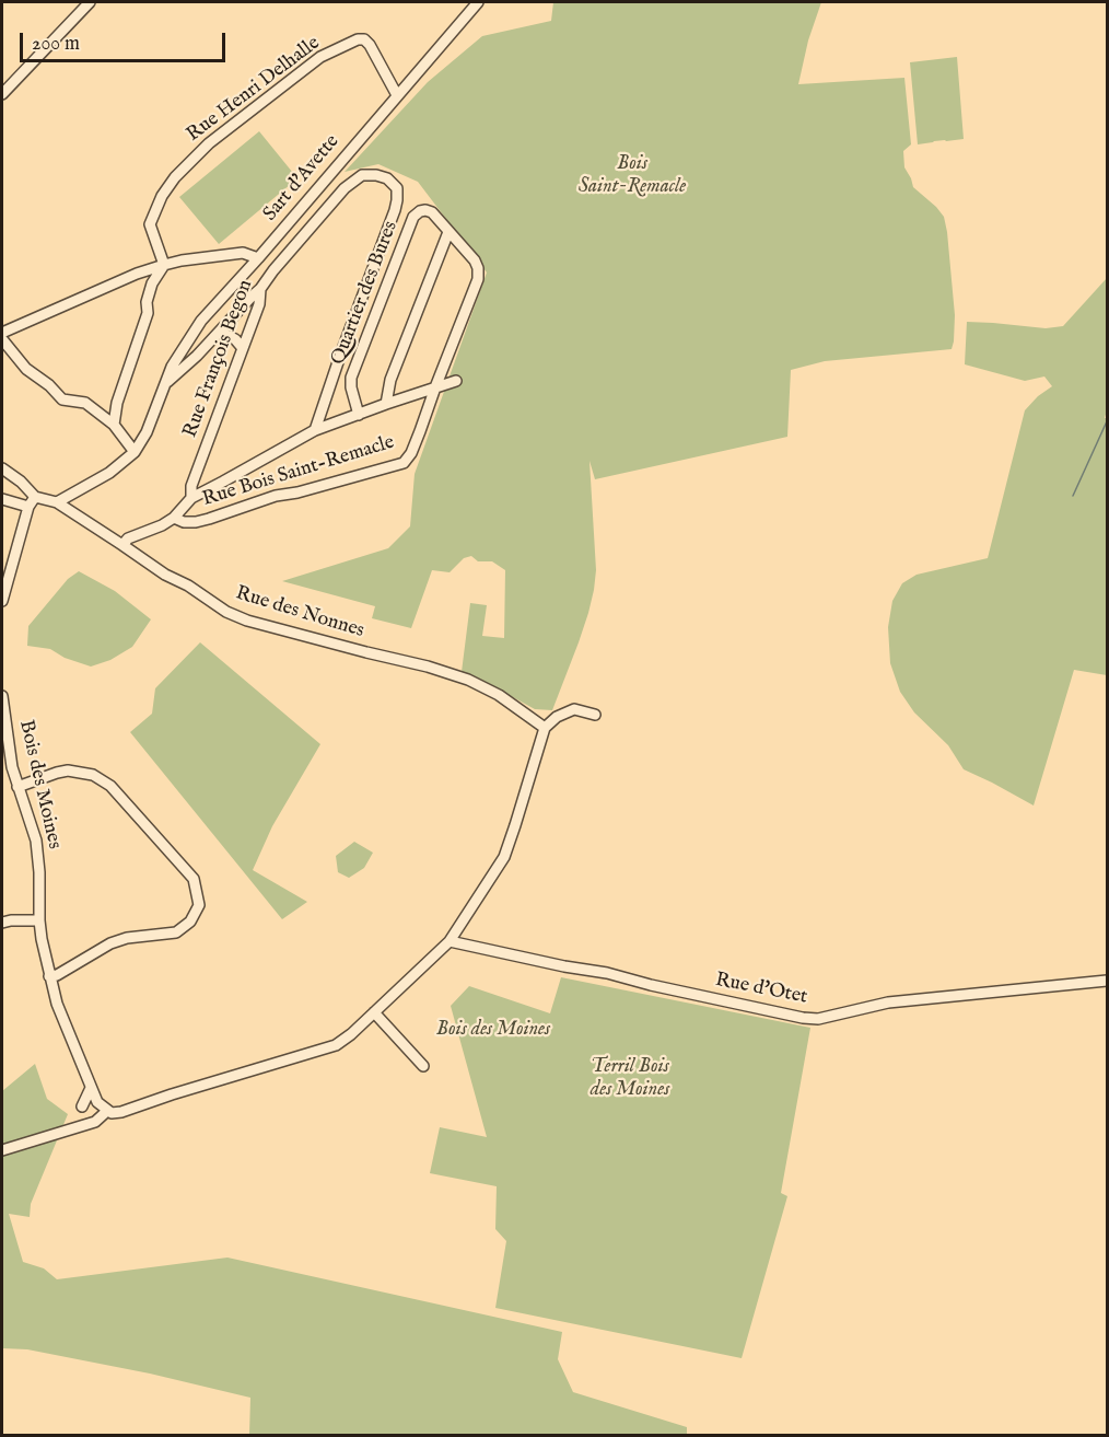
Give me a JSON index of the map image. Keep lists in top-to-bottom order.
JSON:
{
  "streets": {
    "street": [
      "Rue Henri Delhalle",
      "Sart d'Avette",
      "Quartier des Bures",
      "Rue François Begon",
      "Rue Bois Saint-Remacle",
      "Rue des Nonnes",
      "Bois des Moines",
      "Rue d'Otet"
    ]
  },
  "crossings": [
    ["Rue Henri Delhalle", "Sart d'Avette"],
    ["Sart d'Avette", "Rue François Begon"],
    ["Sart d'Avette", "Rue des Nonnes"],
    ["Rue Bois Saint-Remacle", "Rue des Nonnes"]
  ],
  "parks": ["Bois Saint-Remacle", "Bois des Moines", "Terril Bois des Moines"],
  "scale_bar": "200 m"
}
